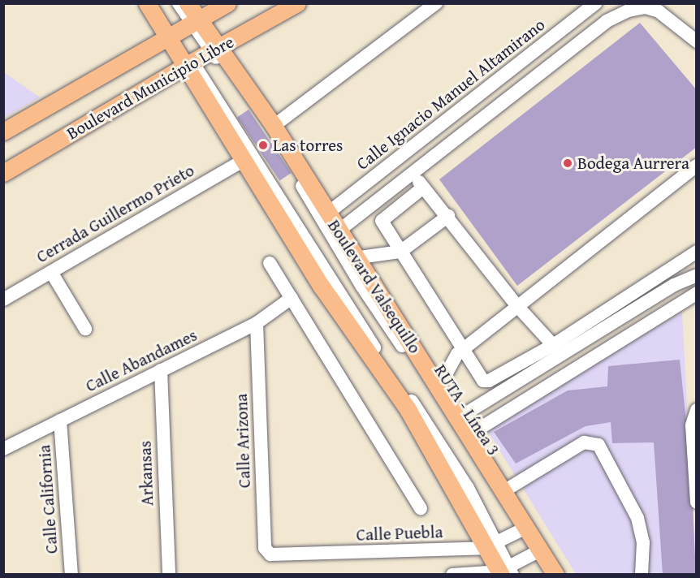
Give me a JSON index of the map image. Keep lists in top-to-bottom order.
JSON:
{
  "streets": {
    "main road": ["Boulevard Municipio Libre", "Boulevard Valsequillo"],
    "street": [
      "Calle Ignacio Manuel Altamirano",
      "Cerrada Guillermo Prieto",
      "Calle Abandames",
      "RUTA - Línea 3",
      "Calle Arizona",
      "Arkansas",
      "Calle California",
      "Calle Puebla"
    ]
  },
  "crossings": [
    ["Boulevard Municipio Libre", "Boulevard Valsequillo"],
    ["Boulevard Municipio Libre", "RUTA - Línea 3"],
    ["Calle Ignacio Manuel Altamirano", "Boulevard Valsequillo"],
    ["Boulevard Valsequillo", "RUTA - Línea 3"],
    ["Boulevard Valsequillo", "Calle Puebla"],
    ["Calle Abandames", "Calle Arizona"],
    ["Calle Abandames", "Arkansas"],
    ["Calle Abandames", "Calle California"],
    ["RUTA - Línea 3", "Calle Puebla"],
    ["Calle Arizona", "Calle Puebla"]
  ],
  "places": ["Las torres", "Bodega Aurrera"]
}
